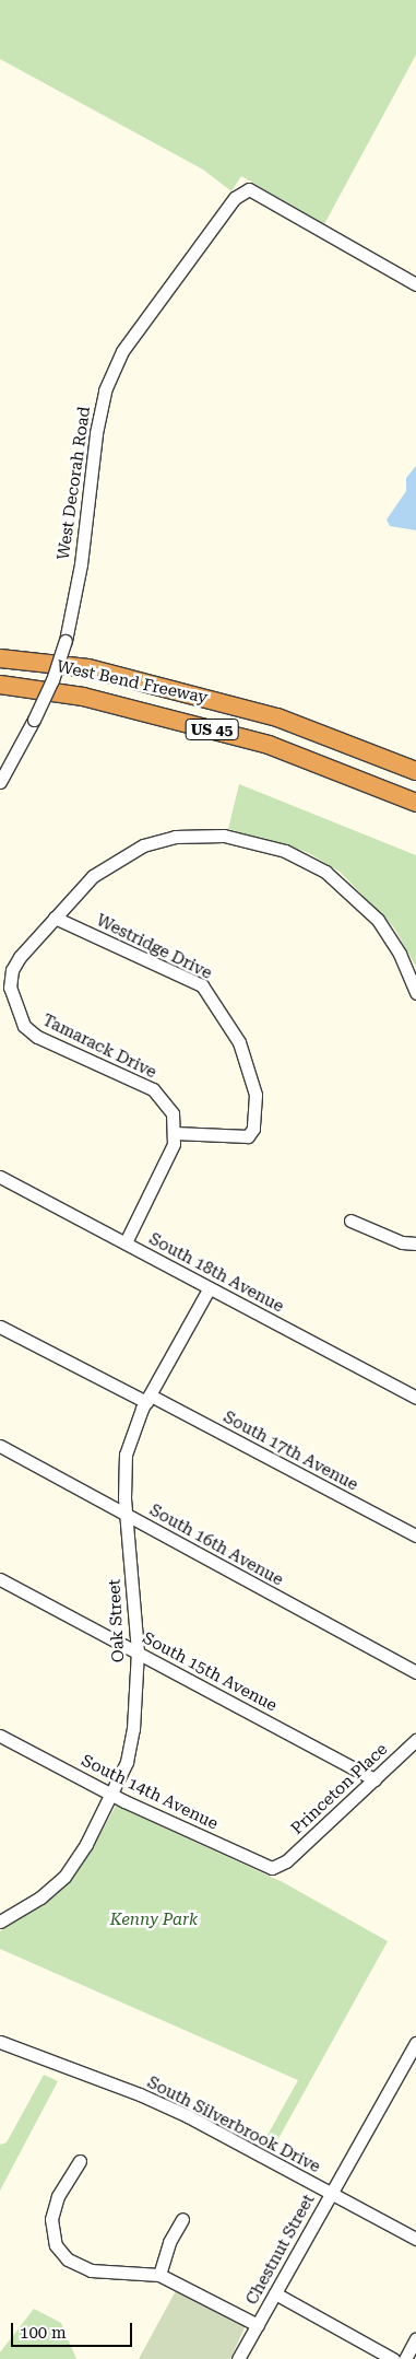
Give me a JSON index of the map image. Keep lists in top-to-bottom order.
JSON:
{
  "streets": {
    "highway": ["West Bend Freeway", "US 45"],
    "street": [
      "West Decorah Road",
      "Westridge Drive",
      "Tamarack Drive",
      "South 18th Avenue",
      "South 17th Avenue",
      "South 16th Avenue",
      "Oak Street",
      "South 15th Avenue",
      "Princeton Place",
      "South 14th Avenue",
      "South Silverbrook Drive",
      "Chestnut Street"
    ]
  },
  "crossings": [
    ["Westridge Drive", "Tamarack Drive"],
    ["Tamarack Drive", "South 18th Avenue"],
    ["South 18th Avenue", "Oak Street"],
    ["South 17th Avenue", "Oak Street"],
    ["South 16th Avenue", "Oak Street"],
    ["Oak Street", "South 15th Avenue"],
    ["Oak Street", "South 14th Avenue"],
    ["South 15th Avenue", "Princeton Place"],
    ["Princeton Place", "South 14th Avenue"],
    ["South Silverbrook Drive", "Chestnut Street"]
  ],
  "parks": ["Kenny Park"],
  "scale_bar": "100 m"
}
